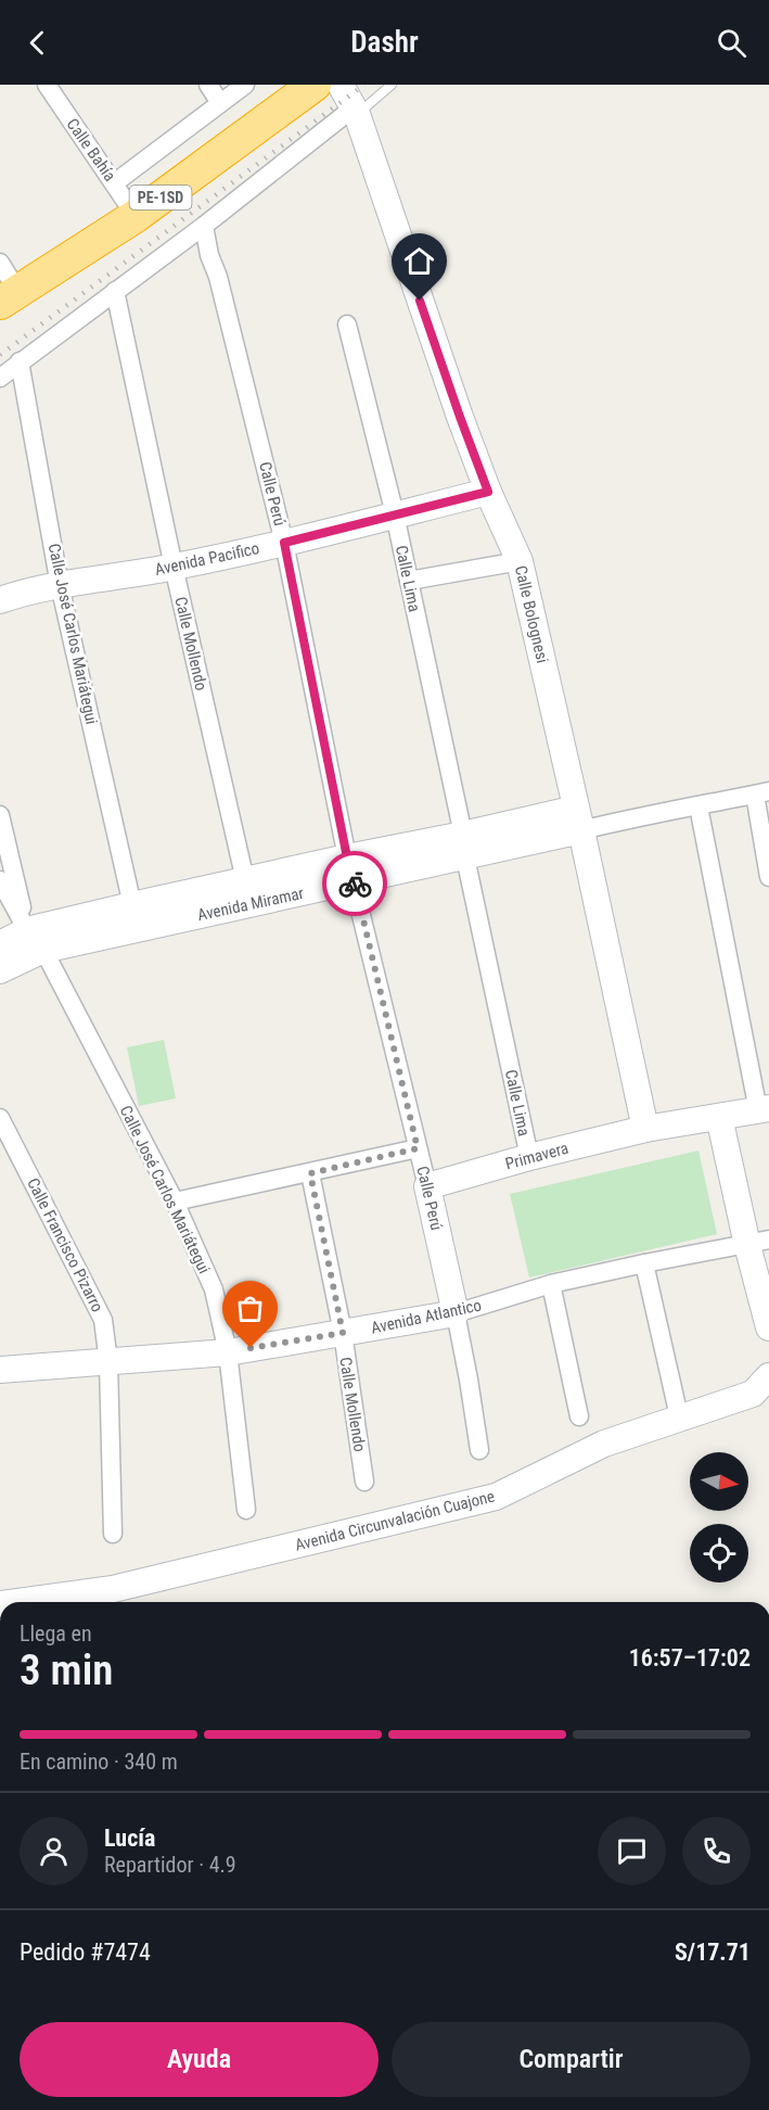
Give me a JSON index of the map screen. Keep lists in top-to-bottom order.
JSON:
{
  "streets": {
    "highway": ["PE-1SD"],
    "main road": [
      "Calle Perú",
      "Avenida Pacifico",
      "Calle Bolognesi",
      "Avenida Miramar",
      "Primavera",
      "Avenida Atlantico",
      "Avenida Circunvalación Cuajone"
    ],
    "street": [
      "Calle Bahía",
      "Calle Lima",
      "Calle José Carlos Mariátegui",
      "Calle Mollendo",
      "Calle Francisco Pizarro"
    ]
  },
  "crossings": [
    ["Calle Bahía", "PE-1SD"],
    ["Calle Perú", "Avenida Pacifico"],
    ["Calle Perú", "Avenida Miramar"],
    ["Calle Perú", "Primavera"],
    ["Calle Perú", "Avenida Atlantico"],
    ["Avenida Pacifico", "Calle Lima"],
    ["Avenida Pacifico", "Calle Bolognesi"],
    ["Avenida Pacifico", "Calle José Carlos Mariátegui"],
    ["Avenida Pacifico", "Calle Mollendo"],
    ["Calle Lima", "Avenida Miramar"],
    ["Calle Lima", "Primavera"],
    ["Calle Bolognesi", "Avenida Miramar"],
    ["Calle Bolognesi", "Primavera"],
    ["Calle José Carlos Mariátegui", "Avenida Miramar"],
    ["Calle José Carlos Mariátegui", "Avenida Atlantico"],
    ["Calle Mollendo", "Avenida Miramar"],
    ["Calle Mollendo", "Avenida Atlantico"],
    ["Calle Francisco Pizarro", "Avenida Atlantico"]
  ],
  "north": "right",
  "page": {
    "header": "Dashr",
    "heading": ["3 min", "Llega en", "16:57–17:02"],
    "panel": [
      "Lucía",
      "Repartidor · 4.9",
      "Pedido #7474",
      "S/17.71"
    ],
    "bar": "En camino · 340 m",
    "buttons": ["Ayuda", "Compartir"]
  }
}
